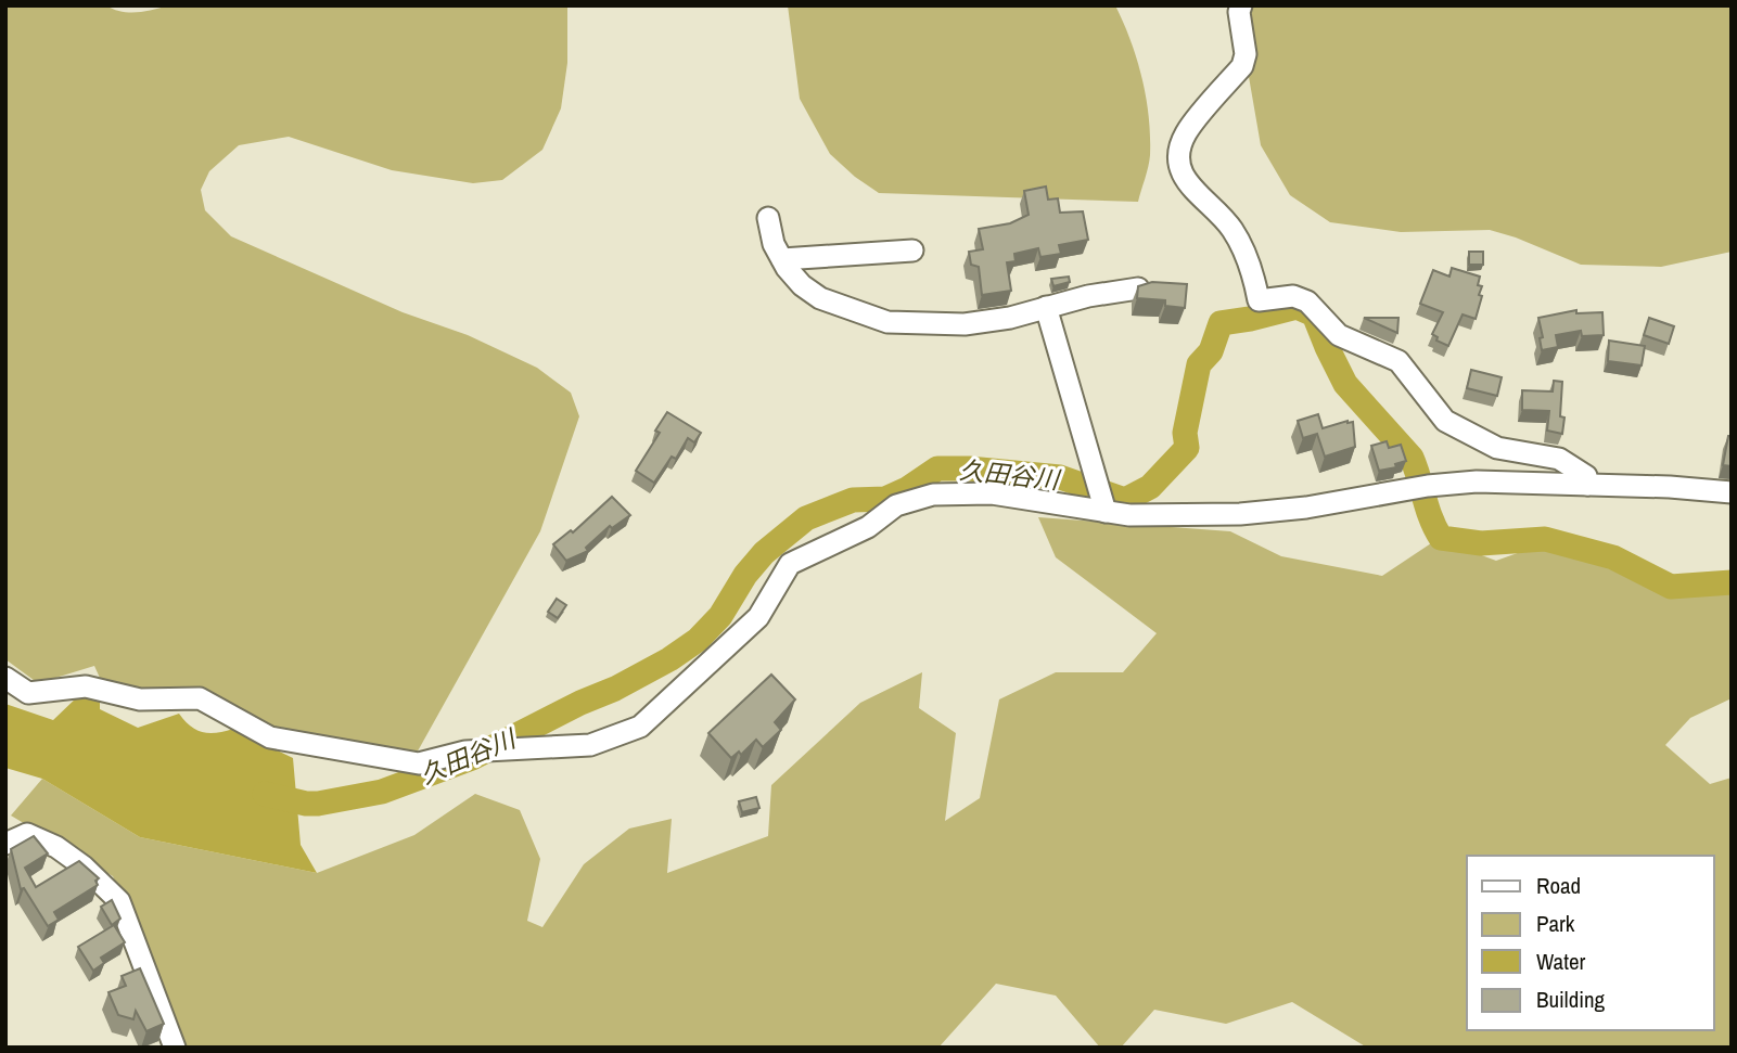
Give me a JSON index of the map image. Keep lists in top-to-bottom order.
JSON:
{
  "water": ["久田谷川"],
  "legend": [
    "Road",
    "Park",
    "Water",
    "Building"
  ]
}
